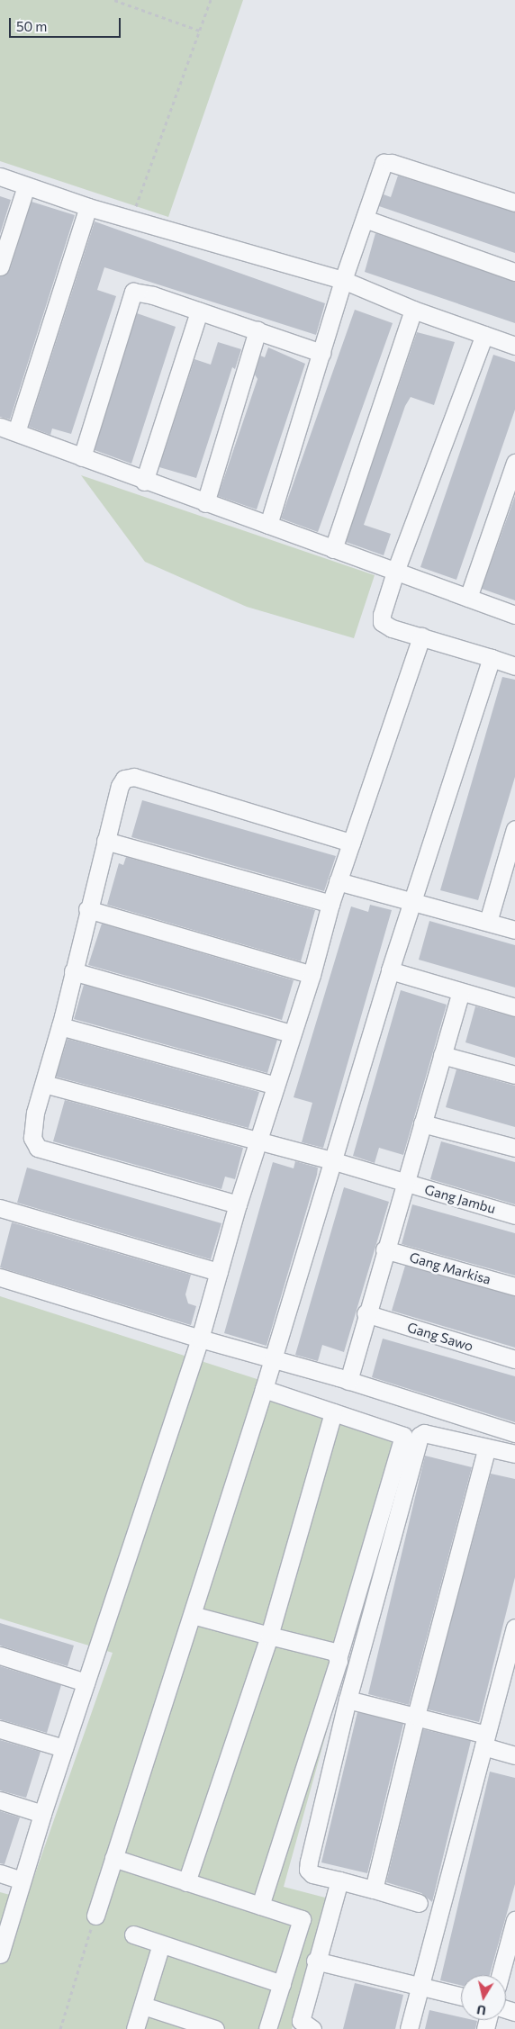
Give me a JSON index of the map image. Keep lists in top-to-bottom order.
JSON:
{
  "streets": {
    "street": ["Gang Jambu", "Gang Markisa", "Gang Sawo"]
  },
  "scale_bar": "50 m",
  "north": "bottom"
}
